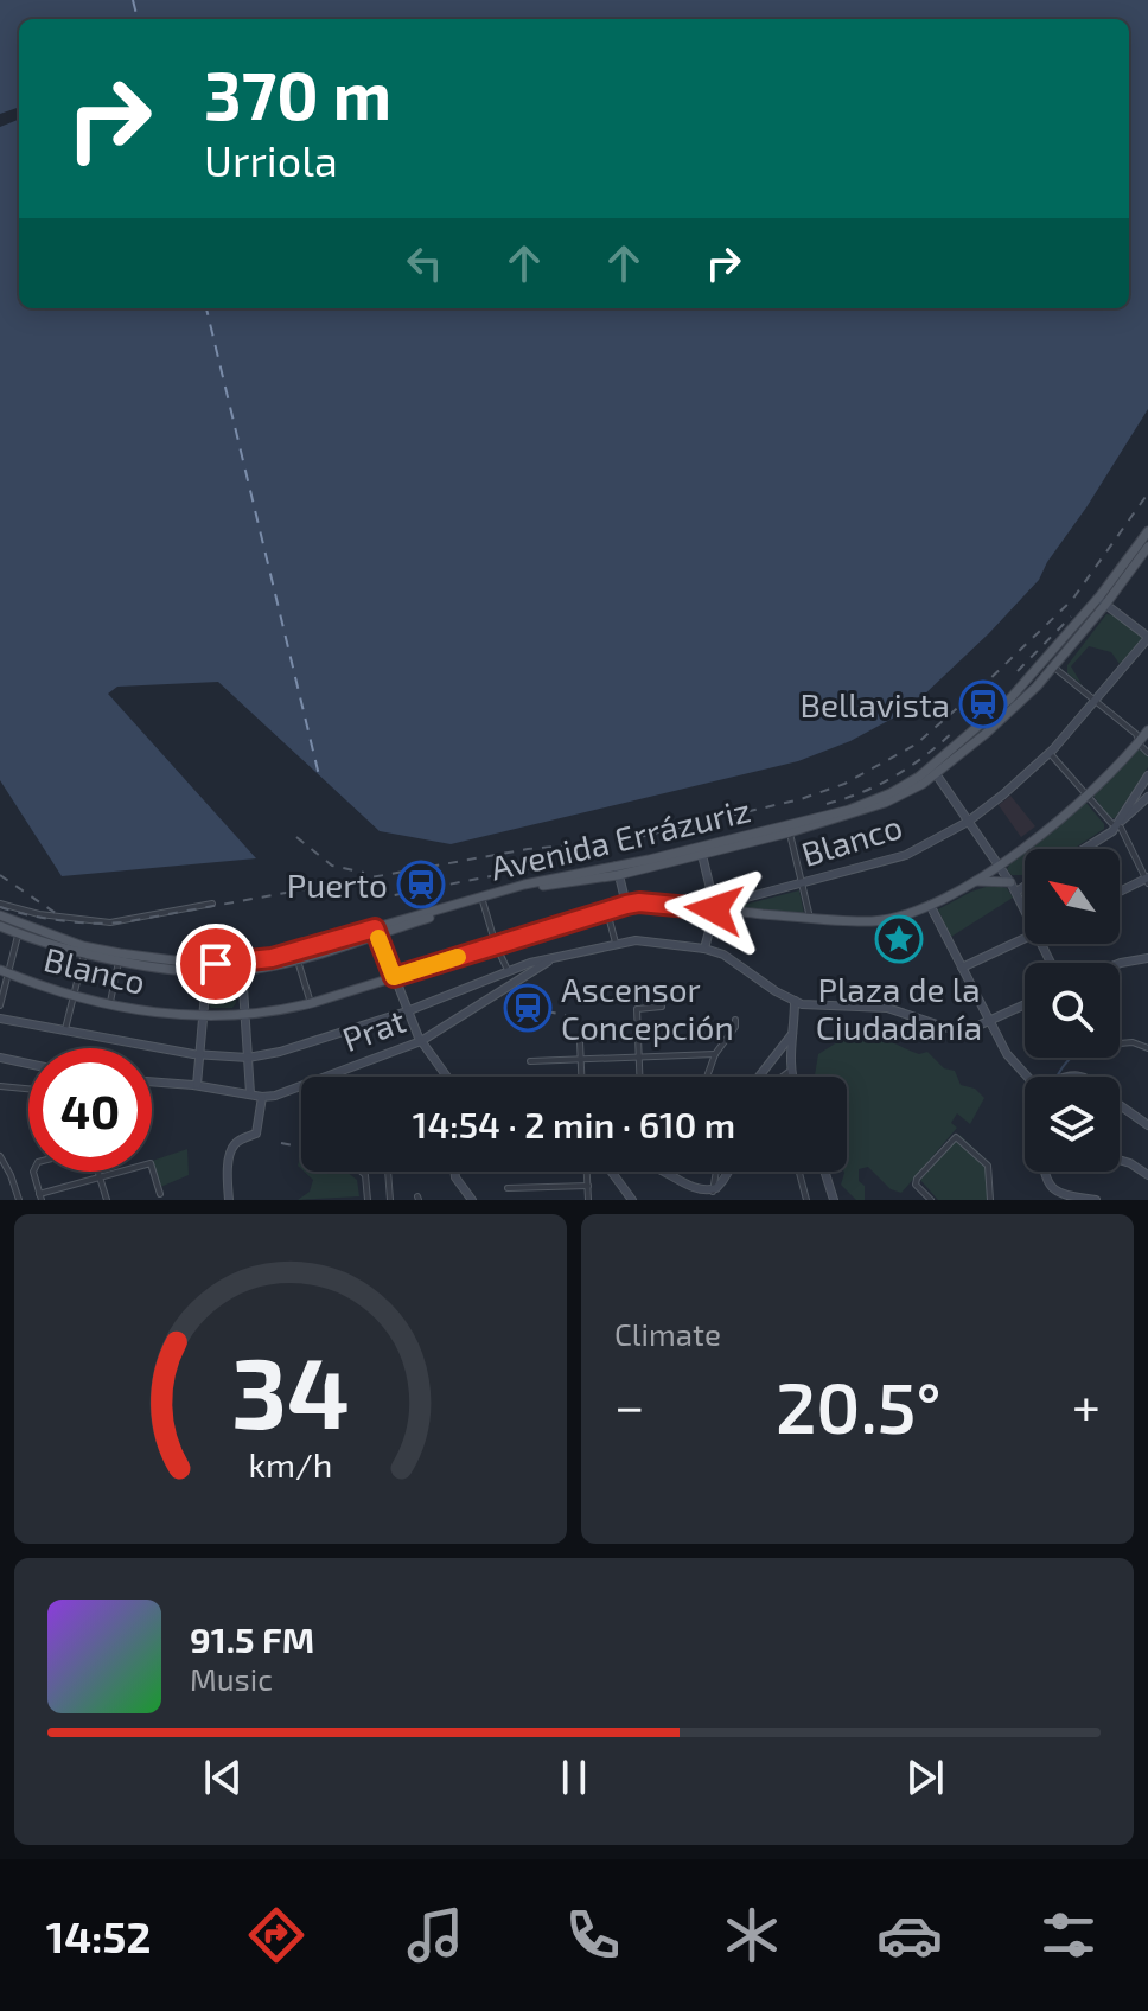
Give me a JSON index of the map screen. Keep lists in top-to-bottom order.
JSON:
{
  "streets": {
    "main road": ["Avenida Errázuriz", "Blanco", "Prat"]
  },
  "places": {
    "station": ["Bellavista", "Puerto", "Ascensor Concepción"],
    "place": ["Plaza de la Ciudadanía"]
  },
  "north": "top left",
  "page": {
    "turn": ["370 m", "Urriola"],
    "limit": "40",
    "trip": "14:54 · 2 min · 610 m",
    "tile": "Climate",
    "heat": ["−", "20.5°", "+"],
    "song": ["91.5 FM", "Music"],
    "tabs": "14:52",
    "gauge": ["34", "km/h"]
  }
}
